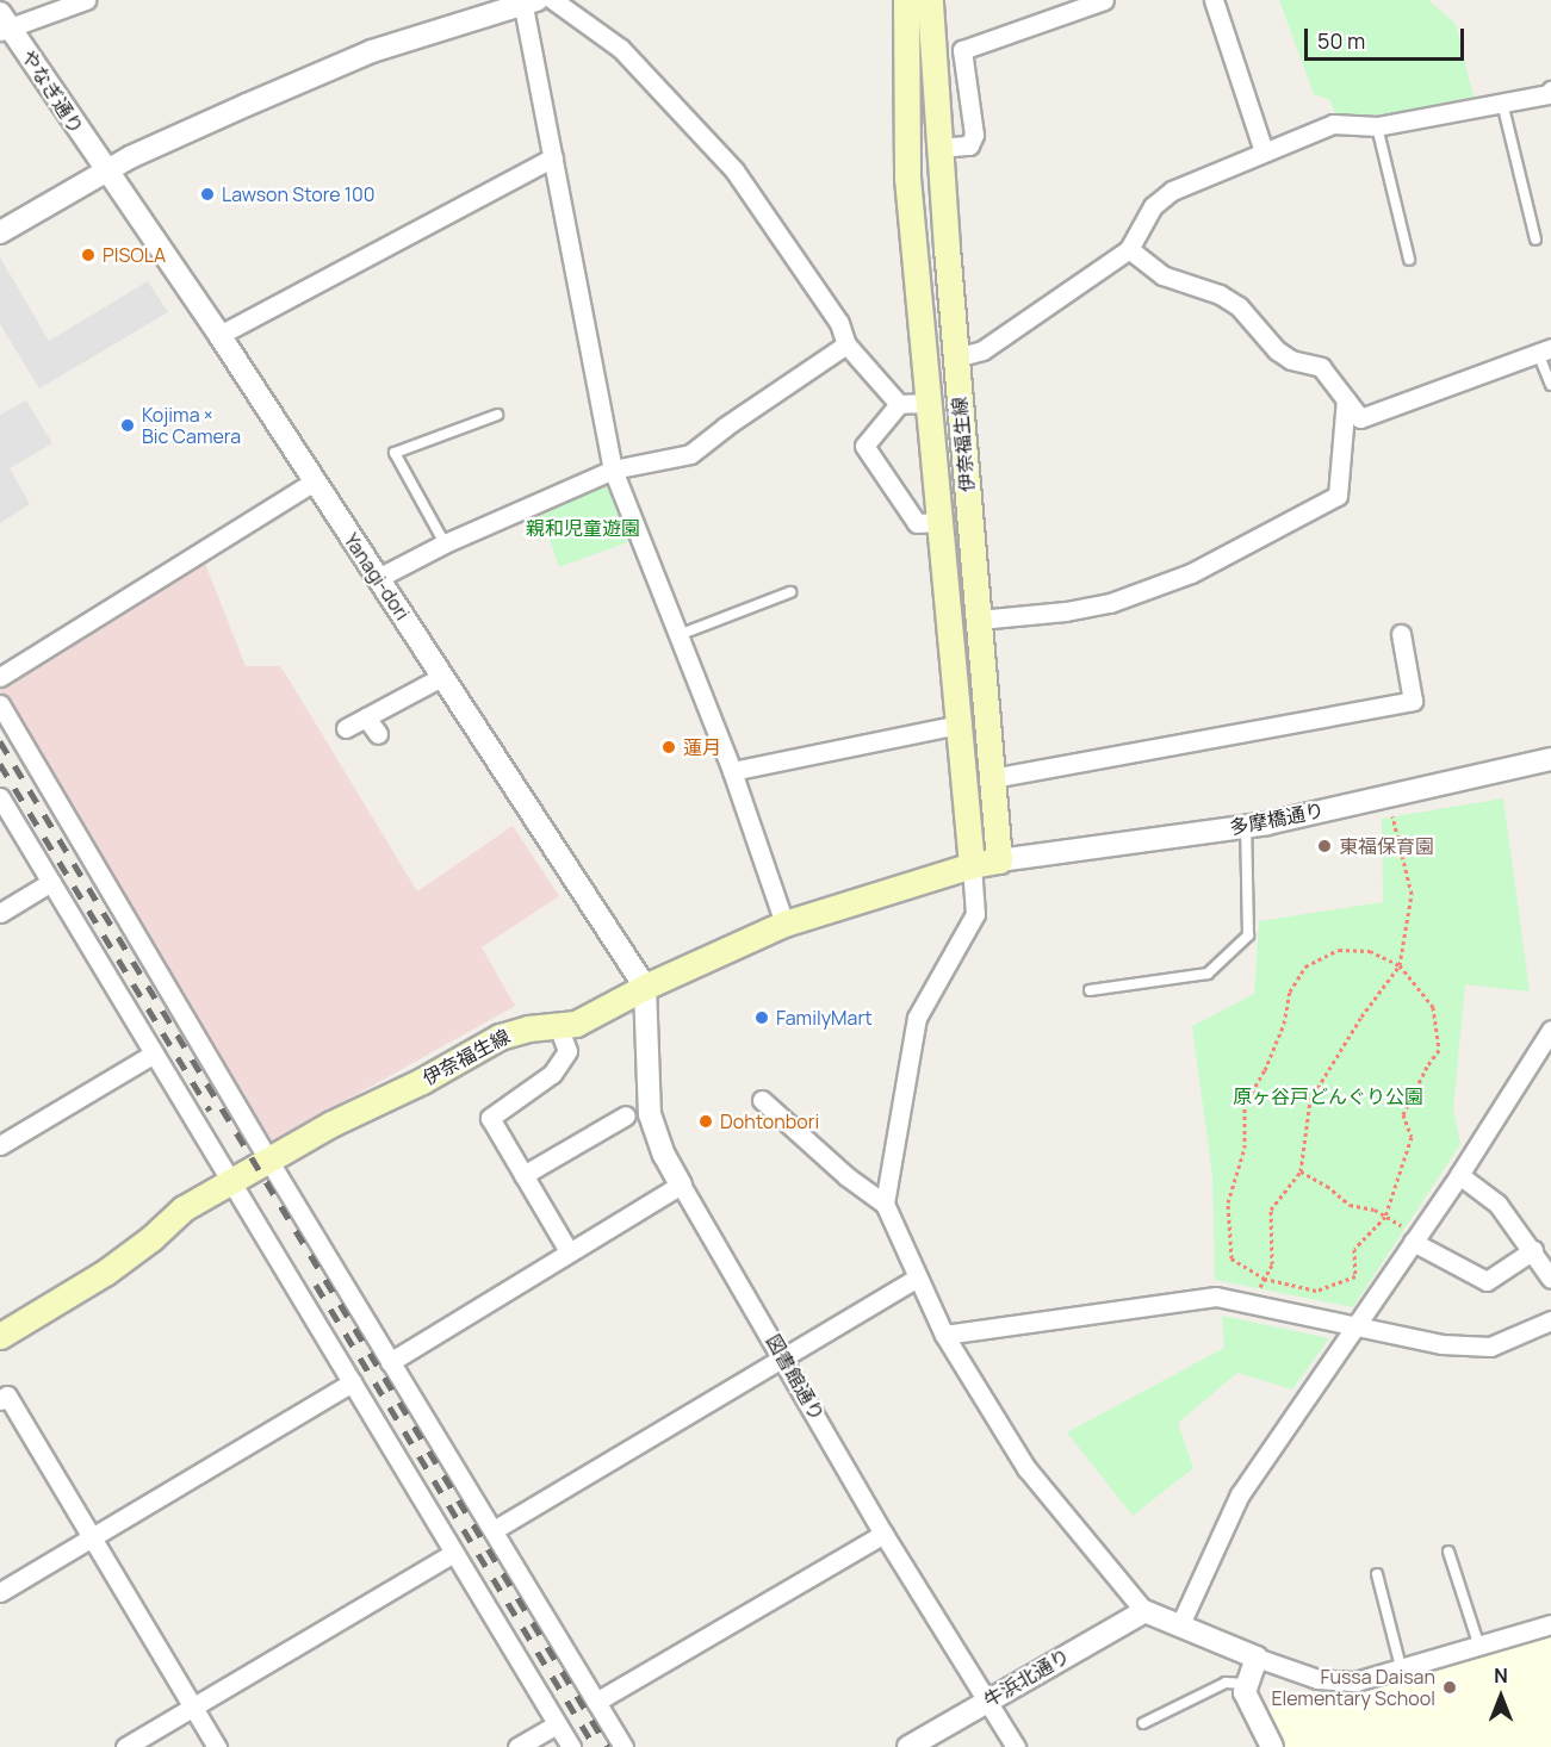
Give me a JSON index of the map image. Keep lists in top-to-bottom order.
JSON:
{
  "streets": {
    "main road": ["伊奈福生線"],
    "street": [
      "やなぎ通り",
      "Yanagi-dori",
      "多摩橋通り",
      "図書館通り",
      "牛浜北通り"
    ]
  },
  "crossings": [
    ["やなぎ通り", "Yanagi-dori"],
    ["伊奈福生線", "Yanagi-dori"],
    ["伊奈福生線", "多摩橋通り"],
    ["伊奈福生線", "図書館通り"],
    ["Yanagi-dori", "図書館通り"],
    ["図書館通り", "牛浜北通り"]
  ],
  "parks": ["親和児童遊園", "原ヶ谷戸どんぐり公園"],
  "places": [
    "Lawson Store 100",
    "PISOLA",
    "Kojima × Bic Camera",
    "蓮月",
    "東福保育園",
    "FamilyMart",
    "Dohtonbori",
    "Fussa Daisan Elementary School"
  ],
  "scale_bar": "50 m",
  "north": "top"
}
